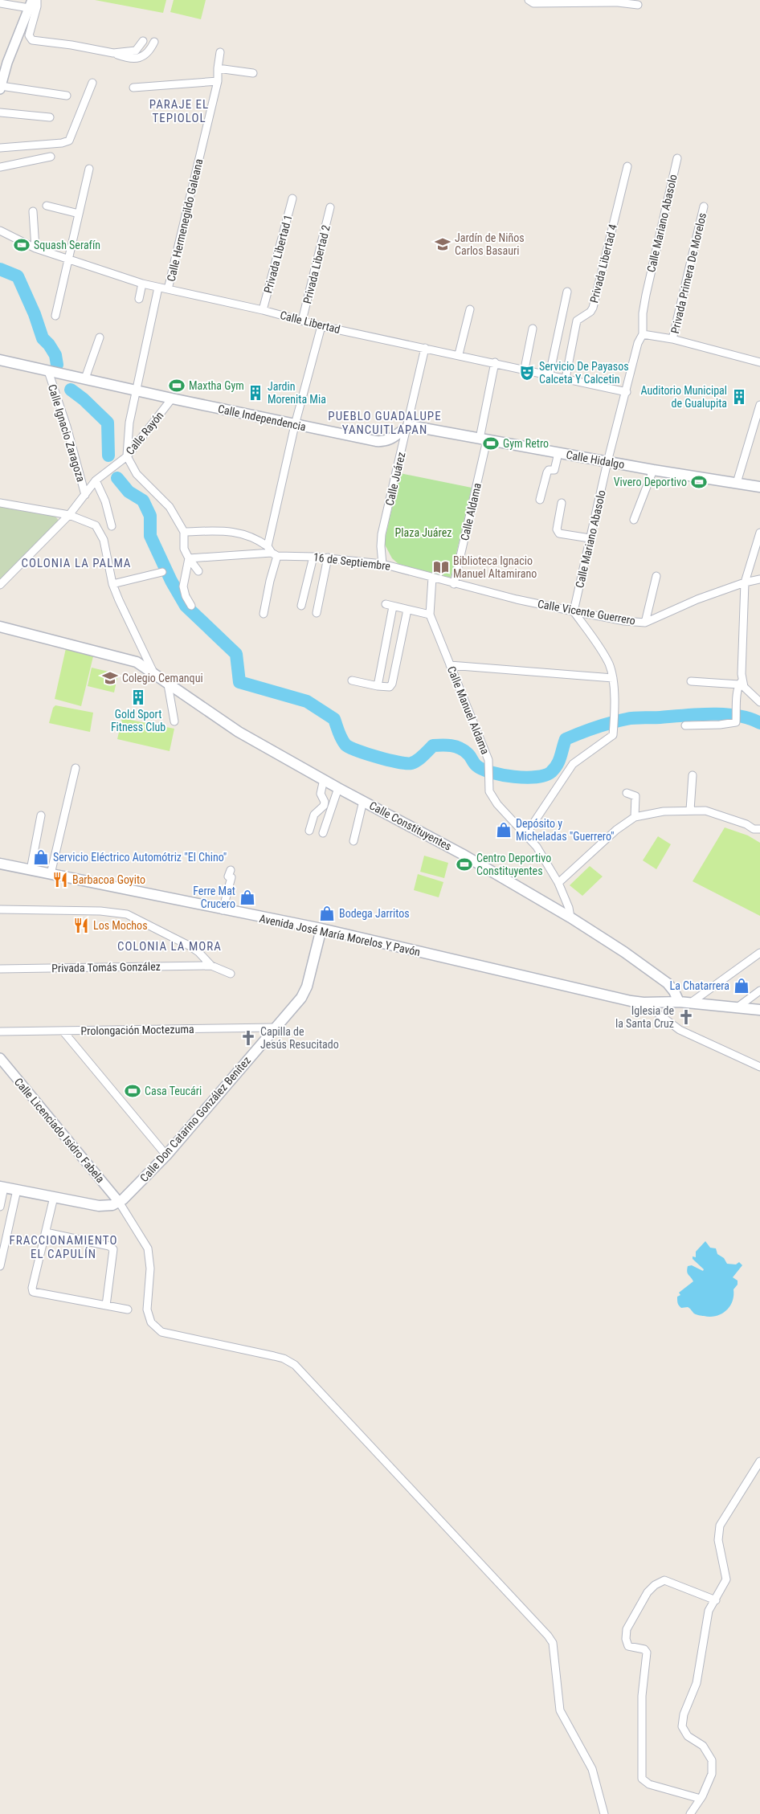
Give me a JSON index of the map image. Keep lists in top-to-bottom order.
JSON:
{
  "streets": {
    "main road": [
      "Calle Independencia",
      "Calle Hidalgo",
      "Calle Constituyentes",
      "Avenida José María Morelos Y Pavón",
      "Calle Don Catarino González Benítez"
    ],
    "street": [
      "Calle Hermenegildo Galeana",
      "Calle Mariano Abasolo",
      "Privada Libertad 1",
      "Privada Libertad 4",
      "Privada Libertad 2",
      "Privada Primera De Morelos",
      "Calle Libertad",
      "Calle Ignacio Zaragoza",
      "Calle Rayón",
      "Calle Juárez",
      "Calle Aldama",
      "16 de Septiembre",
      "Calle Vicente Guerrero",
      "Calle Manuel Aldama",
      "Privada Tomás González",
      "Prolongación Moctezuma",
      "Calle Licenciado Isidro Fabela"
    ]
  },
  "crossings": [
    ["Calle Hermenegildo Galeana", "Calle Libertad"],
    ["Calle Hermenegildo Galeana", "Calle Independencia"],
    ["Calle Hermenegildo Galeana", "Calle Rayón"],
    ["Calle Mariano Abasolo", "Calle Libertad"],
    ["Calle Mariano Abasolo", "Calle Hidalgo"],
    ["Calle Mariano Abasolo", "Calle Vicente Guerrero"],
    ["Privada Libertad 1", "Calle Libertad"],
    ["Privada Libertad 4", "Calle Libertad"],
    ["Privada Libertad 2", "Calle Libertad"],
    ["Calle Libertad", "Calle Juárez"],
    ["Calle Independencia", "Calle Ignacio Zaragoza"],
    ["Calle Independencia", "Calle Rayón"],
    ["Calle Independencia", "Calle Hidalgo"],
    ["Calle Independencia", "Calle Juárez"],
    ["Calle Ignacio Zaragoza", "Calle Rayón"],
    ["Calle Hidalgo", "Calle Juárez"],
    ["Calle Hidalgo", "Calle Aldama"],
    ["Calle Juárez", "16 de Septiembre"],
    ["Calle Aldama", "Calle Vicente Guerrero"],
    ["16 de Septiembre", "Calle Vicente Guerrero"],
    ["16 de Septiembre", "Calle Manuel Aldama"],
    ["Calle Vicente Guerrero", "Calle Manuel Aldama"],
    ["Calle Manuel Aldama", "Calle Constituyentes"],
    ["Calle Constituyentes", "Avenida José María Morelos Y Pavón"],
    ["Avenida José María Morelos Y Pavón", "Calle Don Catarino González Benítez"],
    ["Prolongación Moctezuma", "Calle Don Catarino González Benítez"],
    ["Calle Don Catarino González Benítez", "Calle Licenciado Isidro Fabela"]
  ],
  "districts": [
    "PARAJE EL TEPIOLOL",
    "PUEBLO GUADALUPE YANCUITLAPAN",
    "COLONIA LA PALMA",
    "COLONIA LA MORA",
    "FRACCIONAMIENTO EL CAPULÍN"
  ],
  "parks": ["Plaza Juárez"],
  "places": {
    "school or university": ["Jardín de Niños Carlos Basauri", "Colegio Cemanqui"],
    "sports": [
      "Squash Serafín",
      "Maxtha Gym",
      "Gym Retro",
      "Vivero Deportivo",
      "Centro Deportivo Constituyentes",
      "Casa Teucári"
    ],
    "theatre": ["Servicio De Payasos Calceta Y Calcetin"],
    "building": ["Jardin Morenita Mia", "Auditorio Municipal de Gualupita", "Gold Sport Fitness Club"],
    "library": ["Biblioteca Ignacio Manuel Altamirano"],
    "shop": [
      "Depósito y Micheladas \"Guerrero\"",
      "Servicio Eléctrico Automótriz \"El Chino\"",
      "Ferre Mat Crucero",
      "Bodega Jarritos",
      "La Chatarrera"
    ],
    "restaurant": ["Barbacoa Goyito", "Los Mochos"],
    "church": ["Iglesia de la Santa Cruz", "Capilla de Jesús Resucitado"]
  }
}
